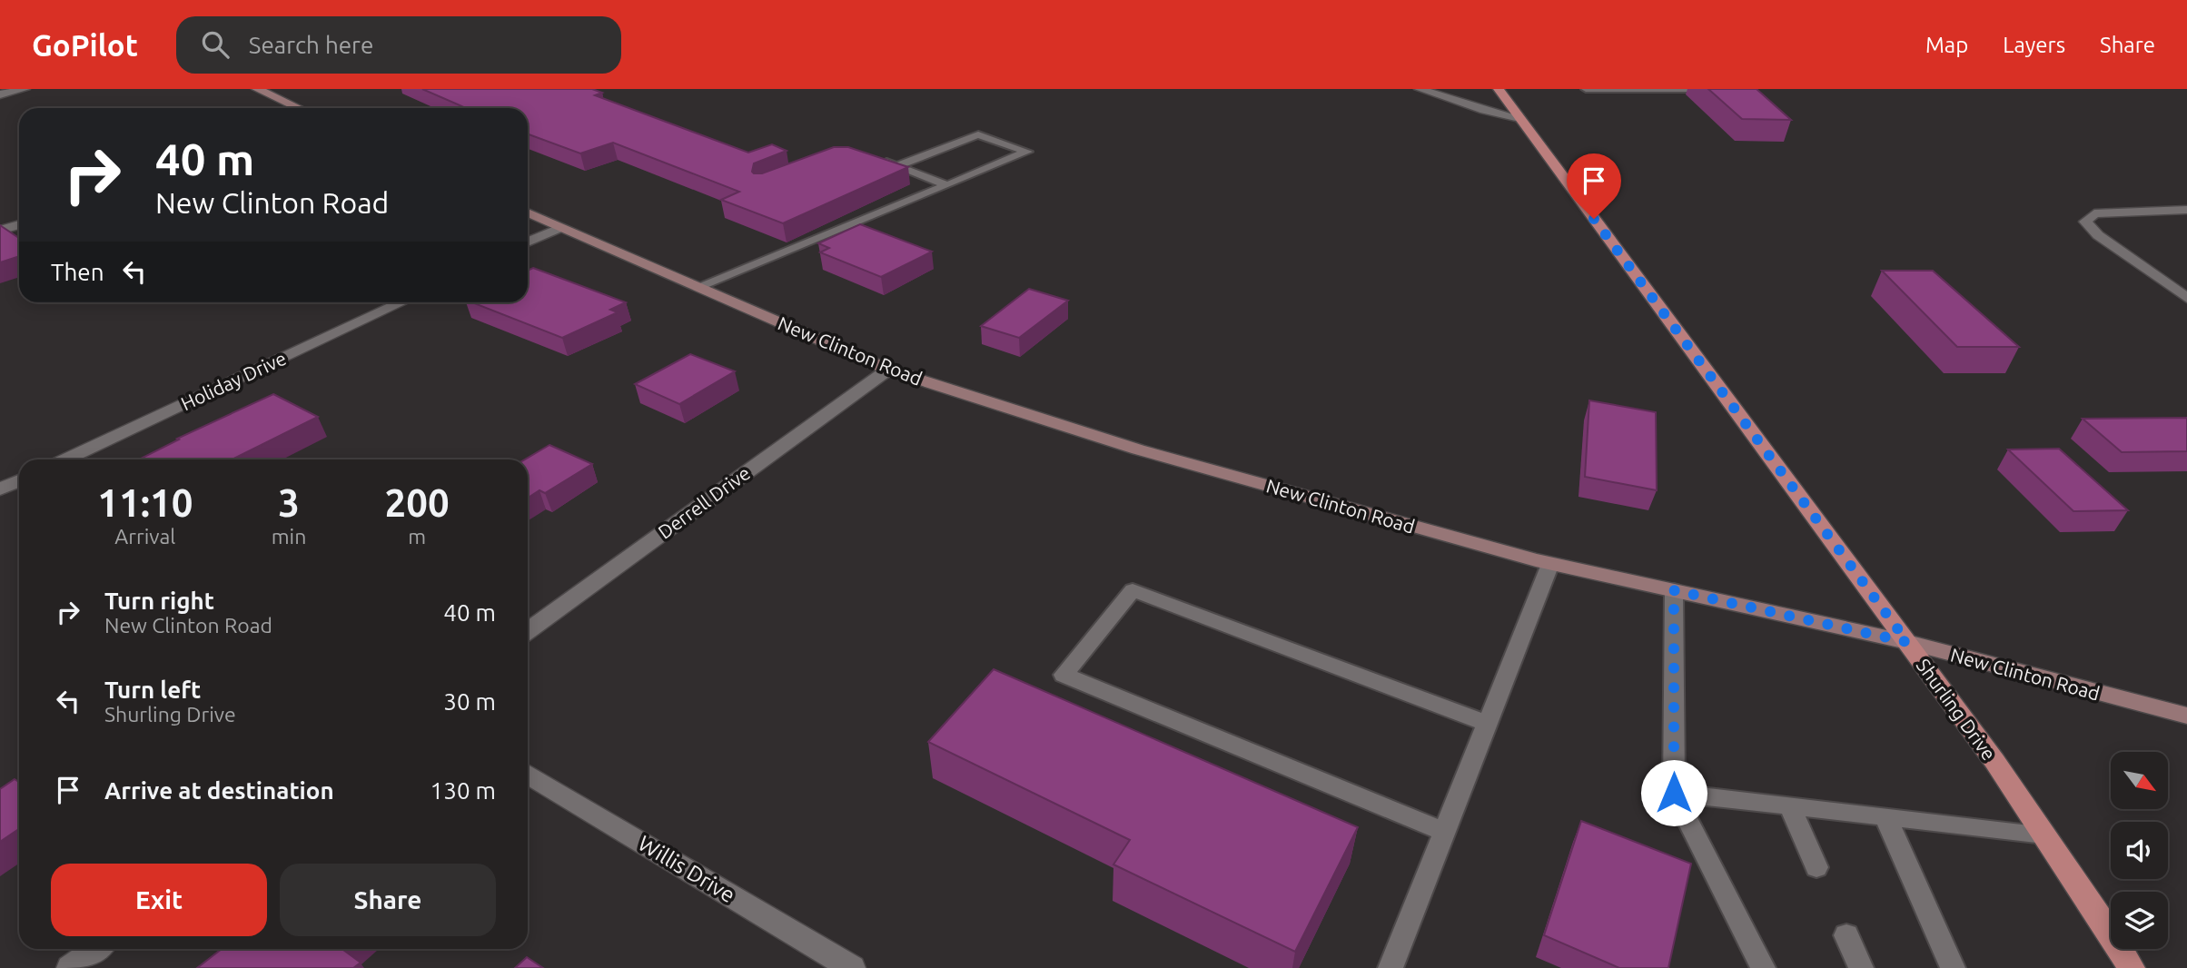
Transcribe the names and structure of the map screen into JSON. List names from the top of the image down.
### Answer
{
  "streets": {
    "main road": ["Shurling Drive"],
    "street": [
      "New Clinton Road",
      "Holiday Drive",
      "Derrell Drive",
      "Willis Drive"
    ]
  },
  "crossings": [
    ["New Clinton Road", "Derrell Drive"],
    ["New Clinton Road", "Shurling Drive"]
  ],
  "north": "bottom right",
  "page": {
    "header": "GoPilot",
    "search": "Search here",
    "nav": ["Map", "Layers", "Share"],
    "turn": ["40 m", "New Clinton Road"],
    "then": "Then",
    "eta": [
      "11:10",
      "Arrival",
      "3",
      "min",
      "200",
      "m"
    ],
    "list": [
      {
        "name": "Turn right",
        "note": "New Clinton Road",
        "value": "40 m"
      },
      {
        "name": "Turn left",
        "note": "Shurling Drive",
        "value": "30 m"
      },
      {
        "name": "Arrive at destination",
        "value": "130 m"
      }
    ],
    "buttons": ["Exit", "Share"]
  }
}
